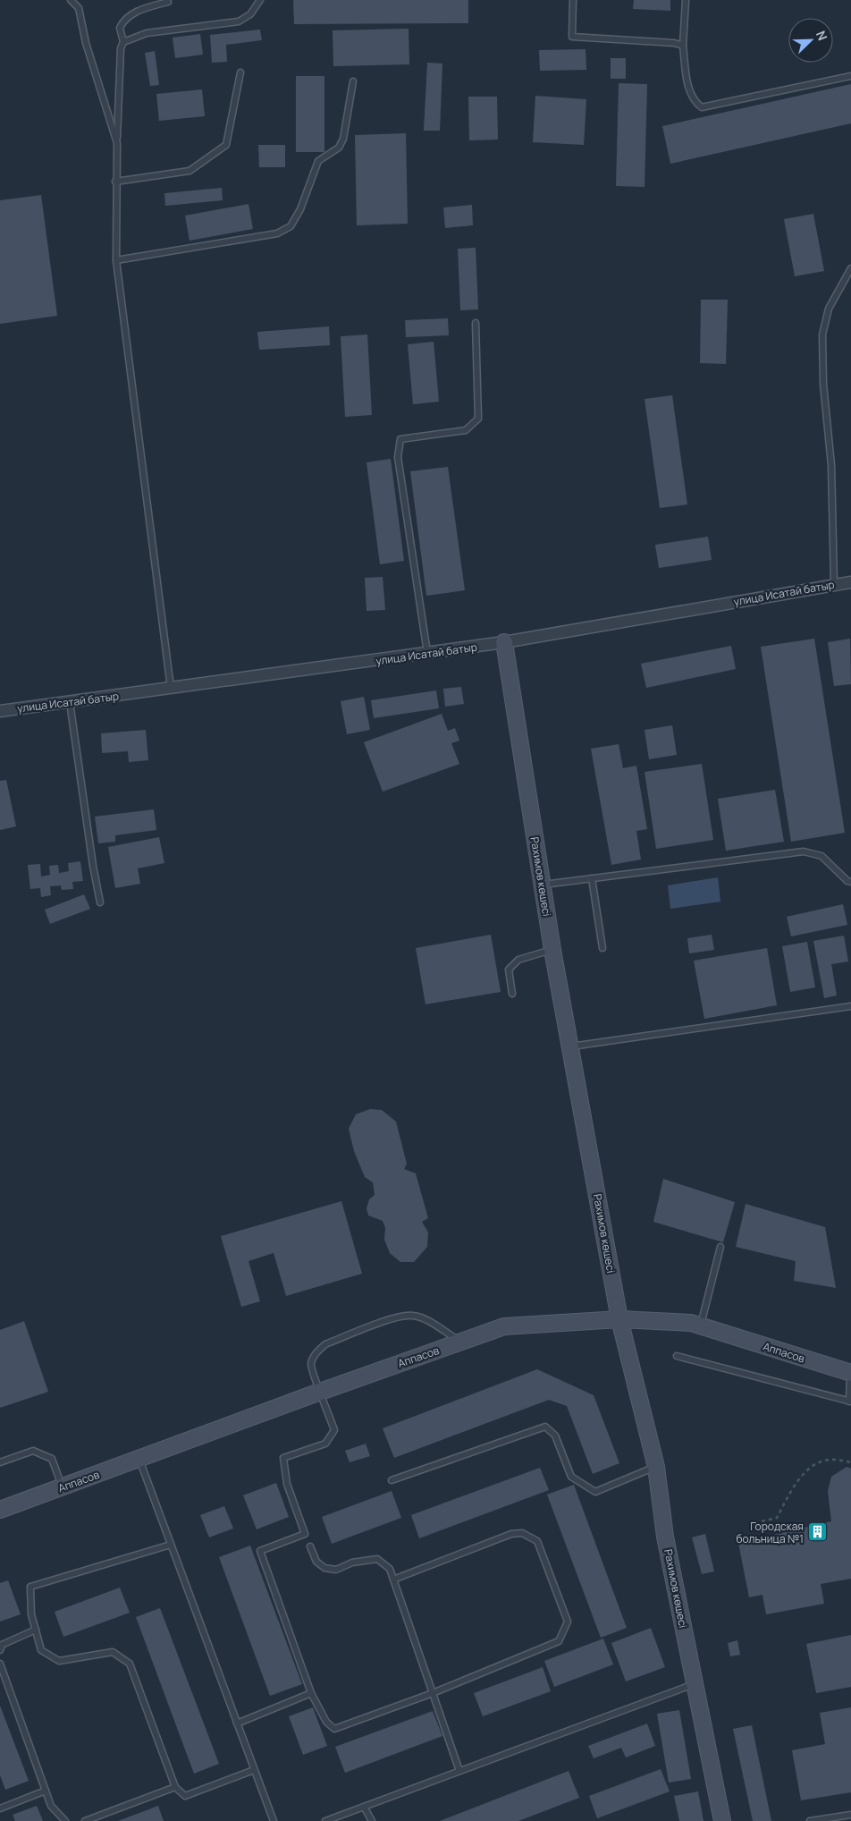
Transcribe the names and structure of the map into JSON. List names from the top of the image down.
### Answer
{
  "streets": {
    "street": ["улица Исатай батыр", "Рахимов көшесі", "Аппасов"]
  },
  "crossings": [
    ["улица Исатай батыр", "Рахимов көшесі"],
    ["Рахимов көшесі", "Аппасов"]
  ],
  "places": {
    "building": ["Городская больница №1"]
  },
  "north": "top right"
}
